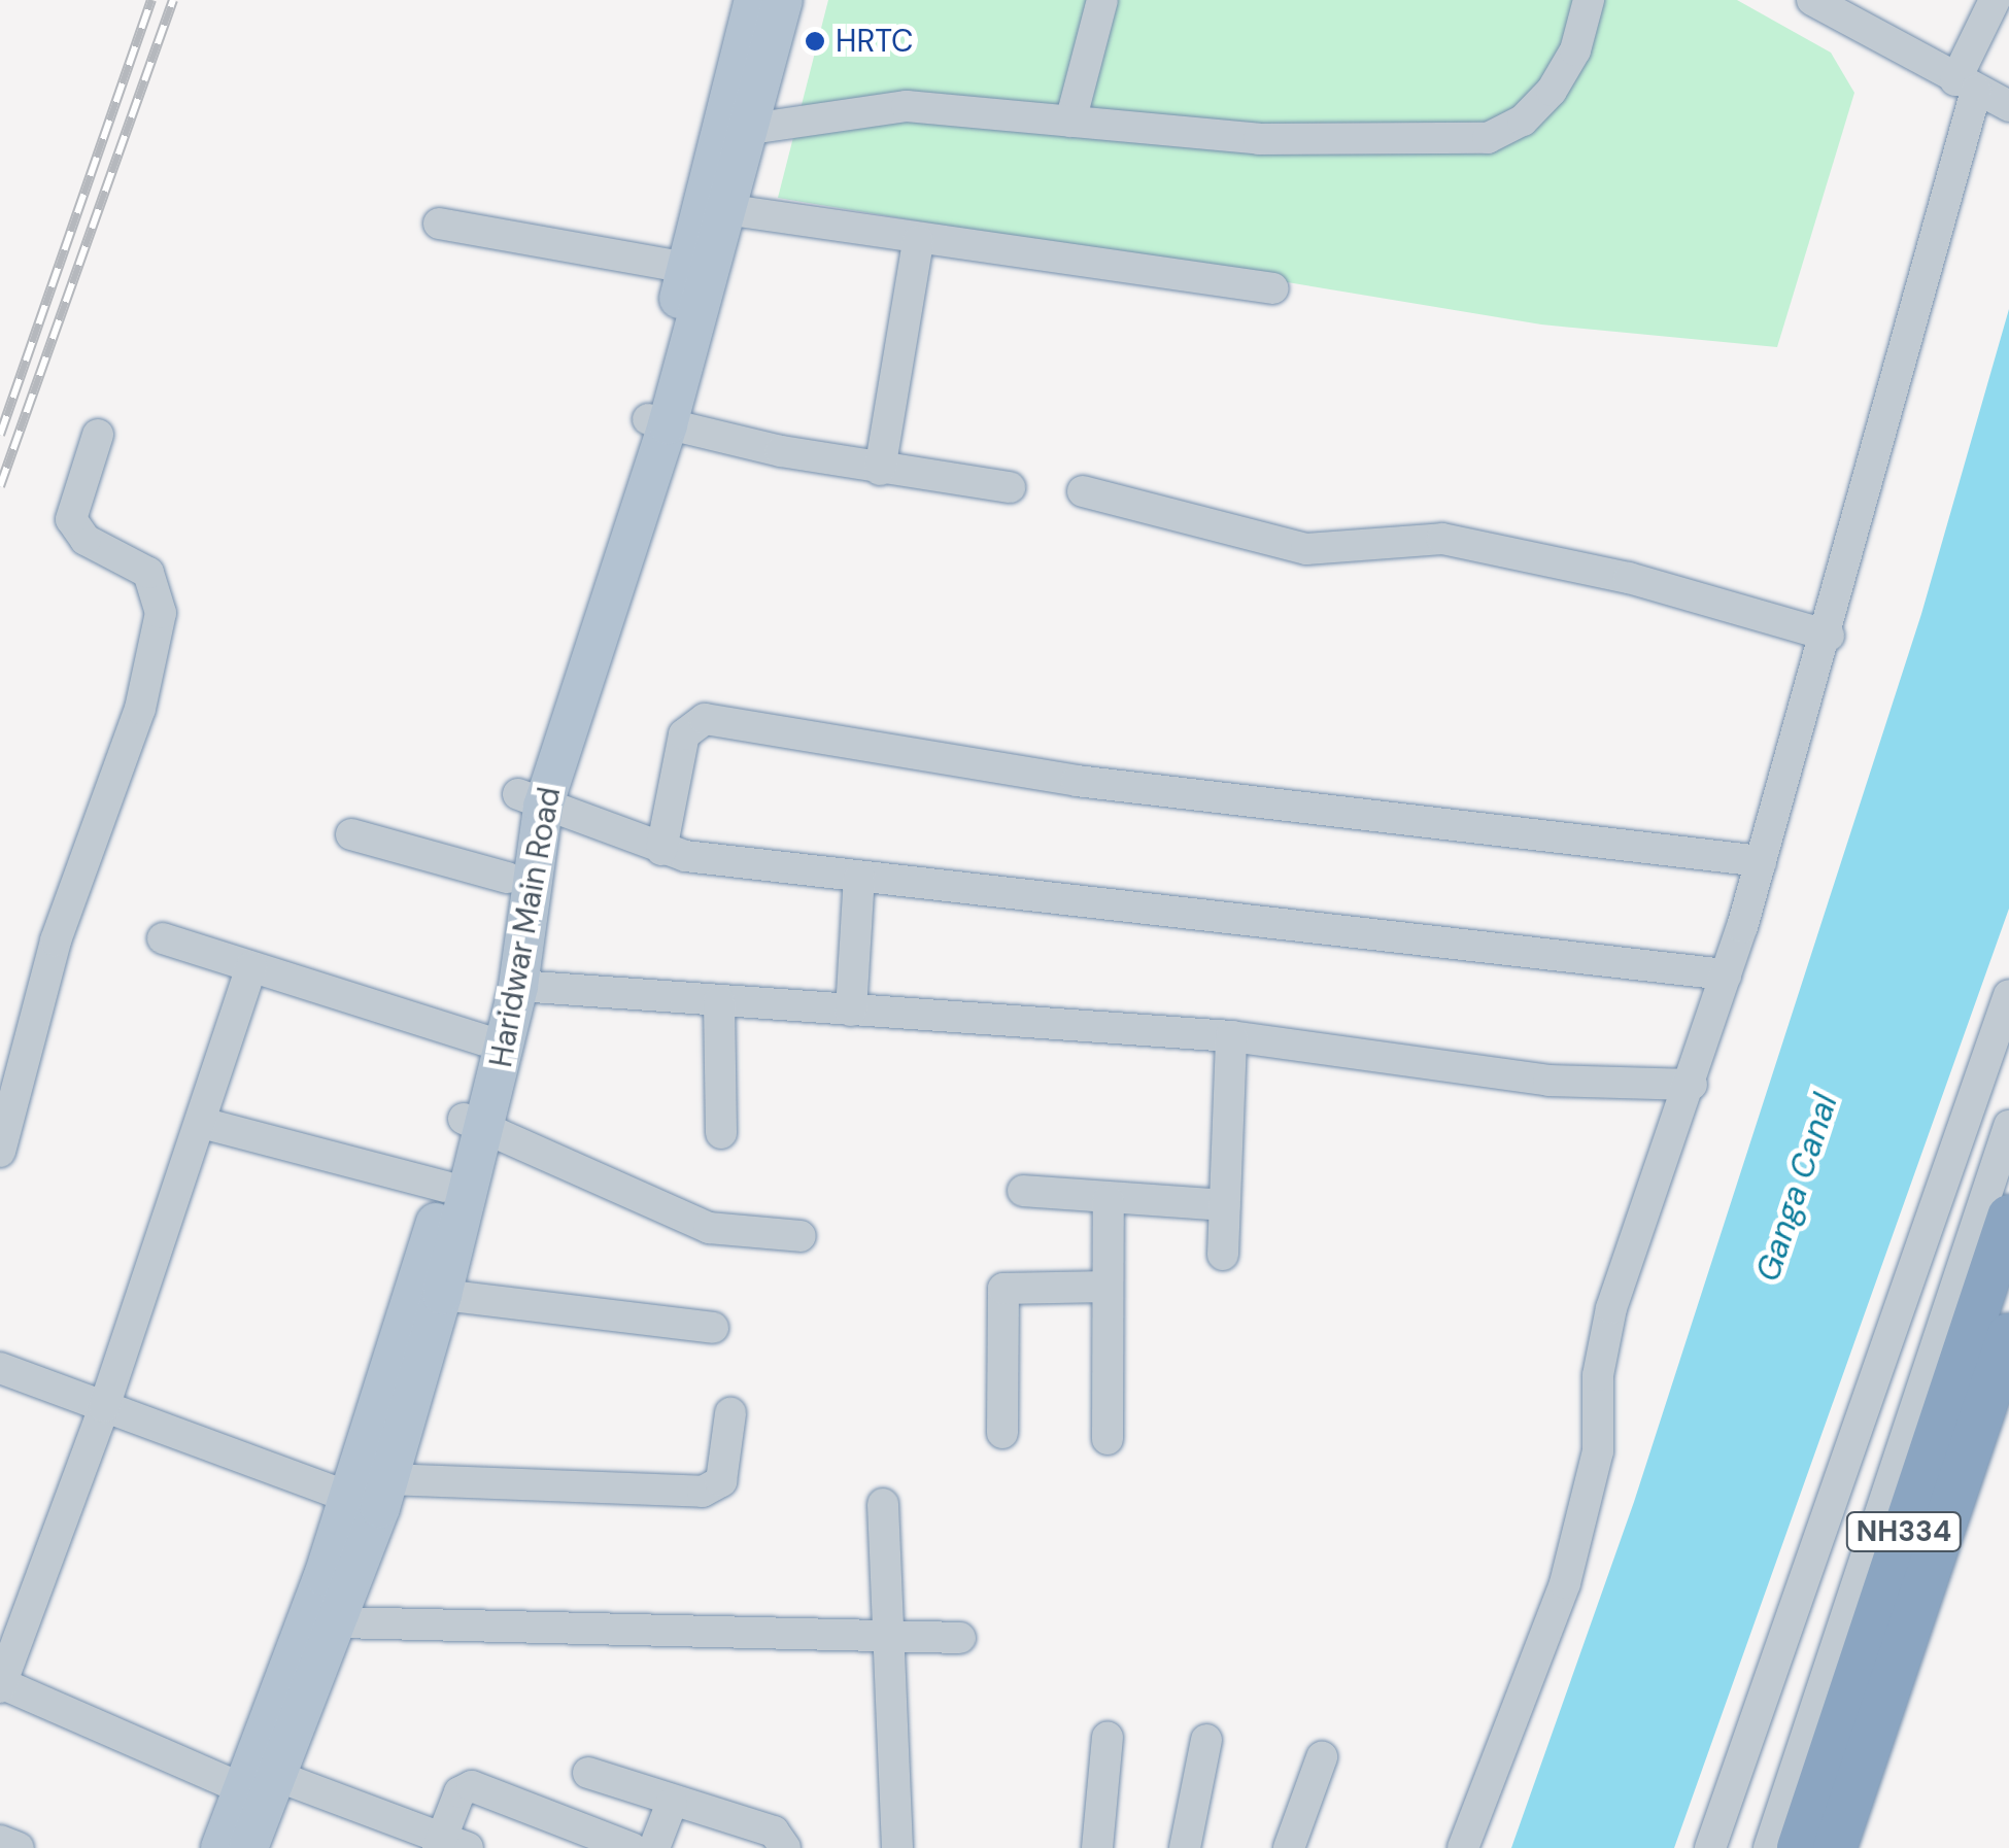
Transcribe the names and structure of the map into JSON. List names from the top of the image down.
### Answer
{
  "streets": {
    "highway": ["NH334"],
    "main road": ["Haridwar Main Road"]
  },
  "water": ["Ganga Canal"],
  "places": ["HRTC"]
}
